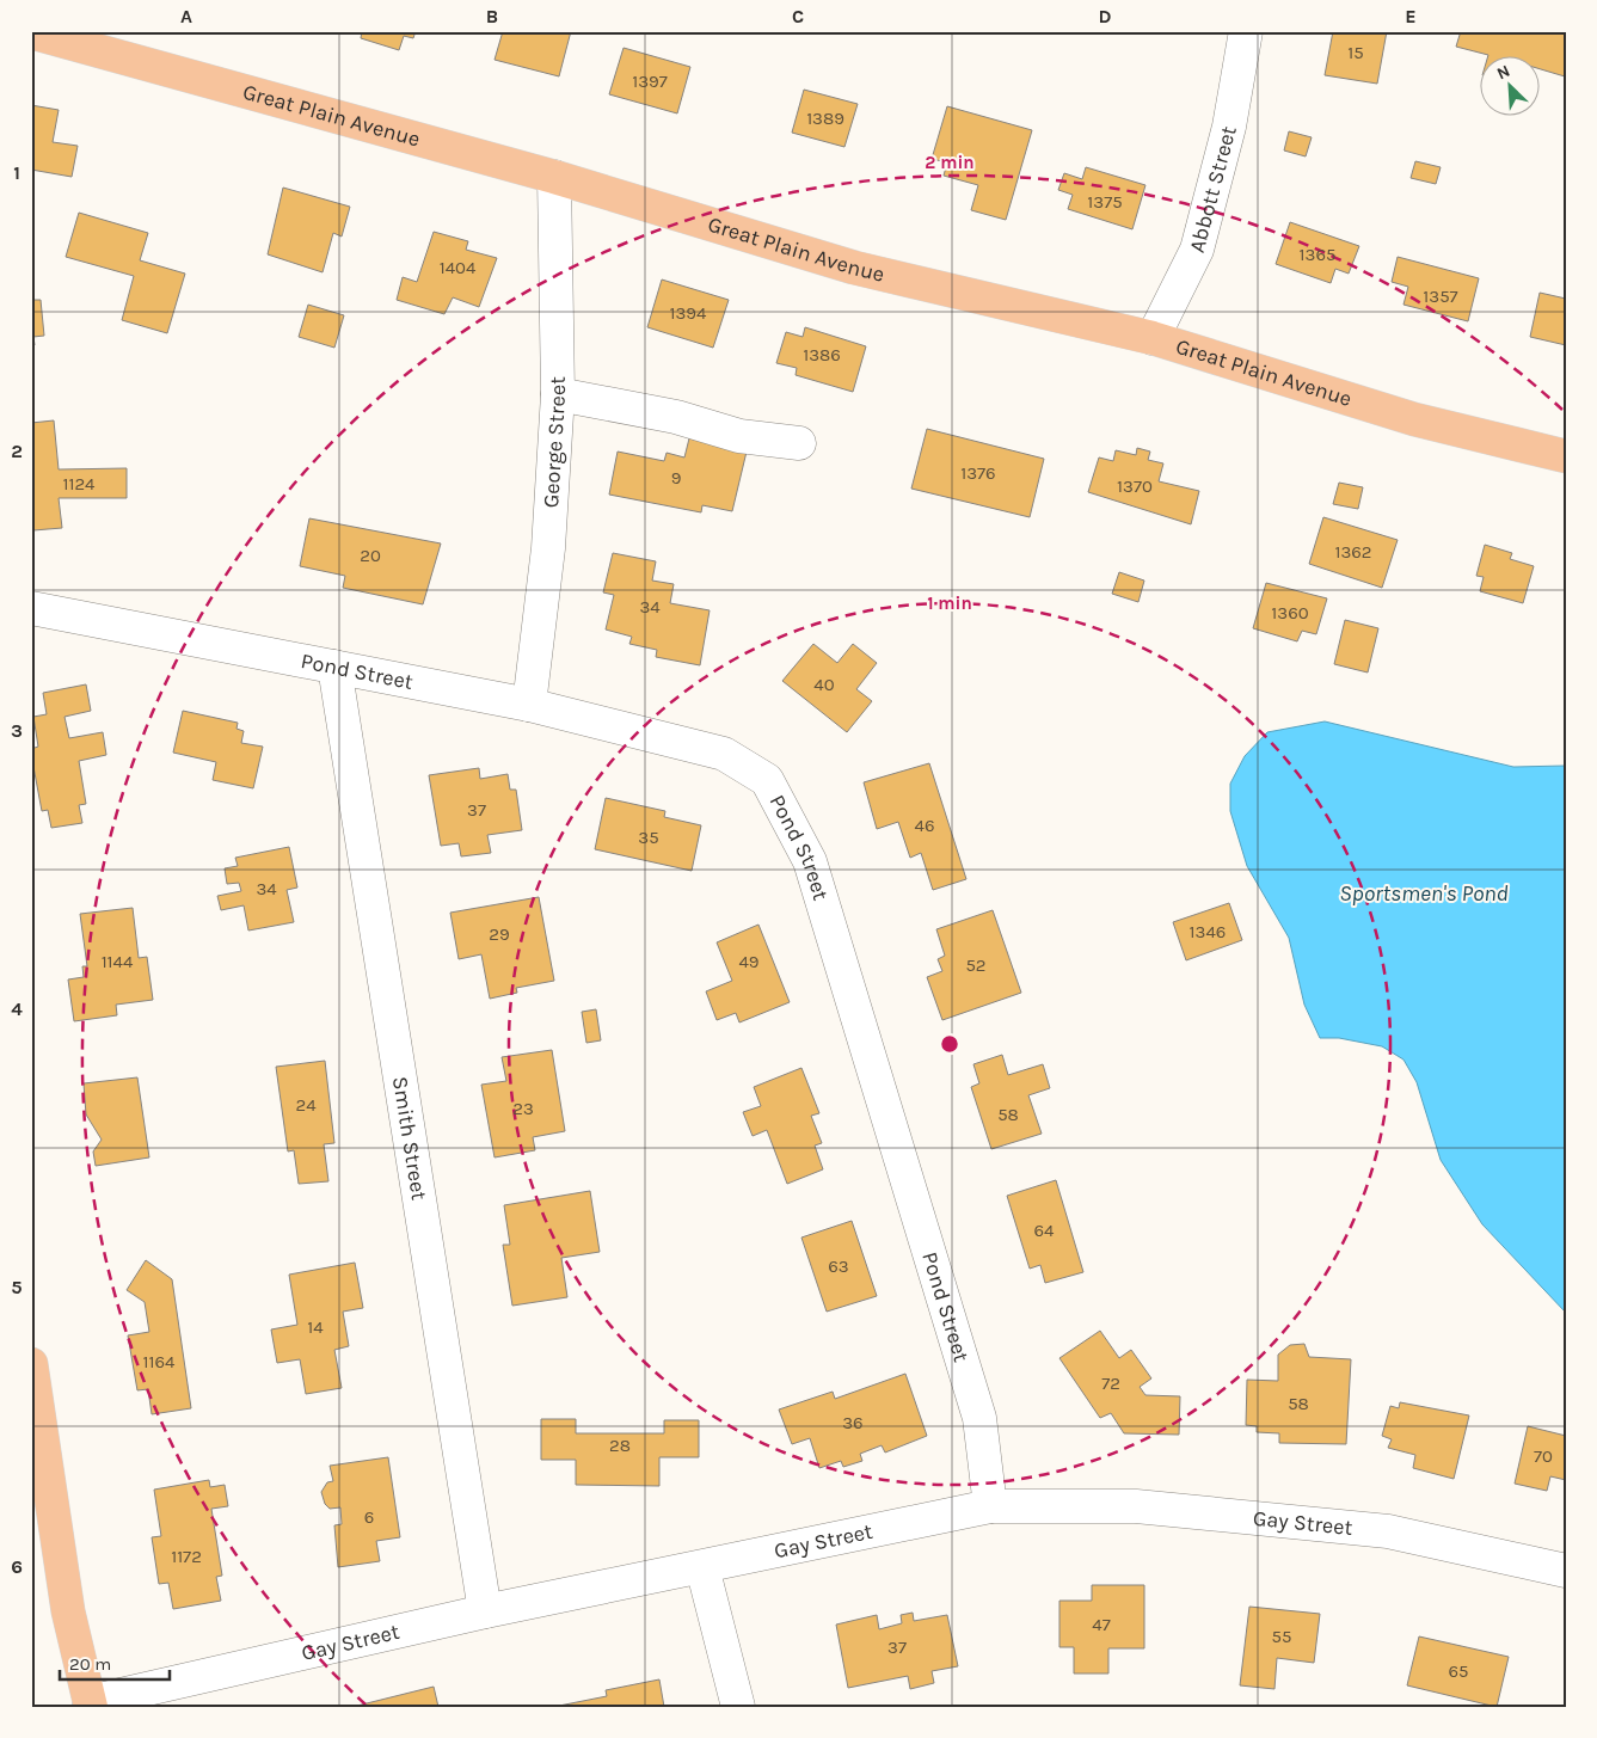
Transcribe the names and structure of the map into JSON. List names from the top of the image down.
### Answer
{
  "streets": {
    "main road": ["Great Plain Avenue"],
    "street": [
      "Abbott Street",
      "George Street",
      "Pond Street",
      "Smith Street",
      "Gay Street"
    ]
  },
  "crossings": [
    ["Great Plain Avenue", "Abbott Street"],
    ["Great Plain Avenue", "George Street"],
    ["George Street", "Pond Street"],
    ["Pond Street", "Smith Street"],
    ["Pond Street", "Gay Street"],
    ["Smith Street", "Gay Street"]
  ],
  "water": ["Sportsmen's Pond"],
  "house_numbers": [
    "15",
    "1397",
    "1389",
    "1375",
    "1365",
    "1404",
    "1357",
    "1394",
    "1386",
    "1376",
    "9",
    "1124",
    "1370",
    "1362",
    "20",
    "34",
    "1360",
    "40",
    "37",
    "46",
    "35",
    "34",
    "1346",
    "29",
    "1144",
    "49",
    "52",
    "24",
    "23",
    "58",
    "64",
    "63",
    "14",
    "1164",
    "72",
    "58",
    "36",
    "28",
    "70",
    "6",
    "1172",
    "47",
    "55",
    "37",
    "65"
  ],
  "scale_bar": "20 m",
  "north": "top left",
  "grid": {
    "columns": [
      "A",
      "B",
      "C",
      "D",
      "E"
    ],
    "rows": [
      "1",
      "2",
      "3",
      "4",
      "5",
      "6"
    ]
  },
  "rings": ["2 min", "1 min"]
}
